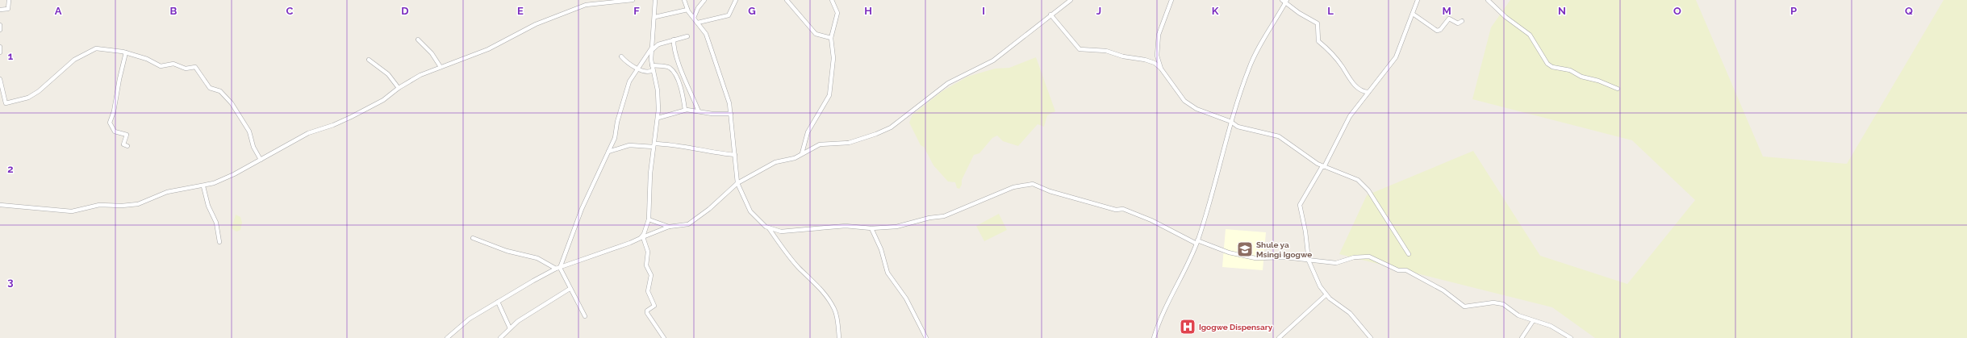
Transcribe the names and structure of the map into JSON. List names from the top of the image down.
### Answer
{
  "places": {
    "school or university": ["Shule ya Msingi Igogwe"],
    "hospital": ["Igogwe Dispensary"]
  },
  "grid": {
    "columns": [
      "A",
      "B",
      "C",
      "D",
      "E",
      "F",
      "G",
      "H",
      "I",
      "J",
      "K",
      "L",
      "M",
      "N",
      "O",
      "P",
      "Q"
    ],
    "rows": ["1", "2", "3"]
  }
}
